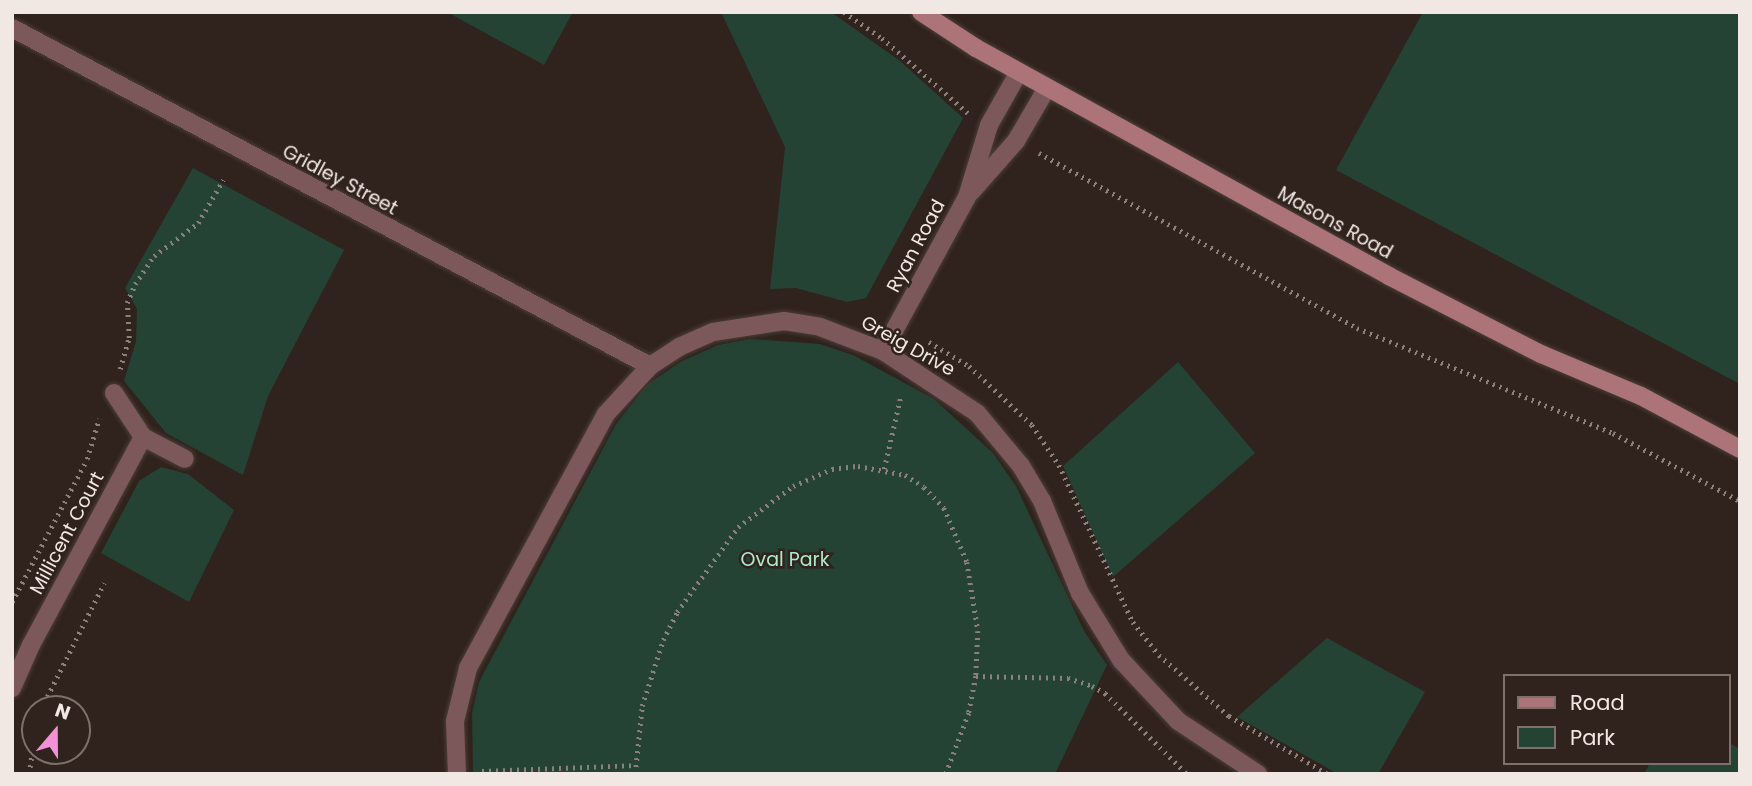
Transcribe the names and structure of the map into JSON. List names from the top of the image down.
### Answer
{
  "streets": {
    "street": [
      "Gridley Street",
      "Masons Road",
      "Ryan Road",
      "Greig Drive",
      "Millicent Court"
    ]
  },
  "crossings": [
    ["Gridley Street", "Greig Drive"],
    ["Masons Road", "Ryan Road"],
    ["Ryan Road", "Greig Drive"]
  ],
  "parks": ["Oval Park"],
  "legend": ["Road", "Park"],
  "north": "top"
}
